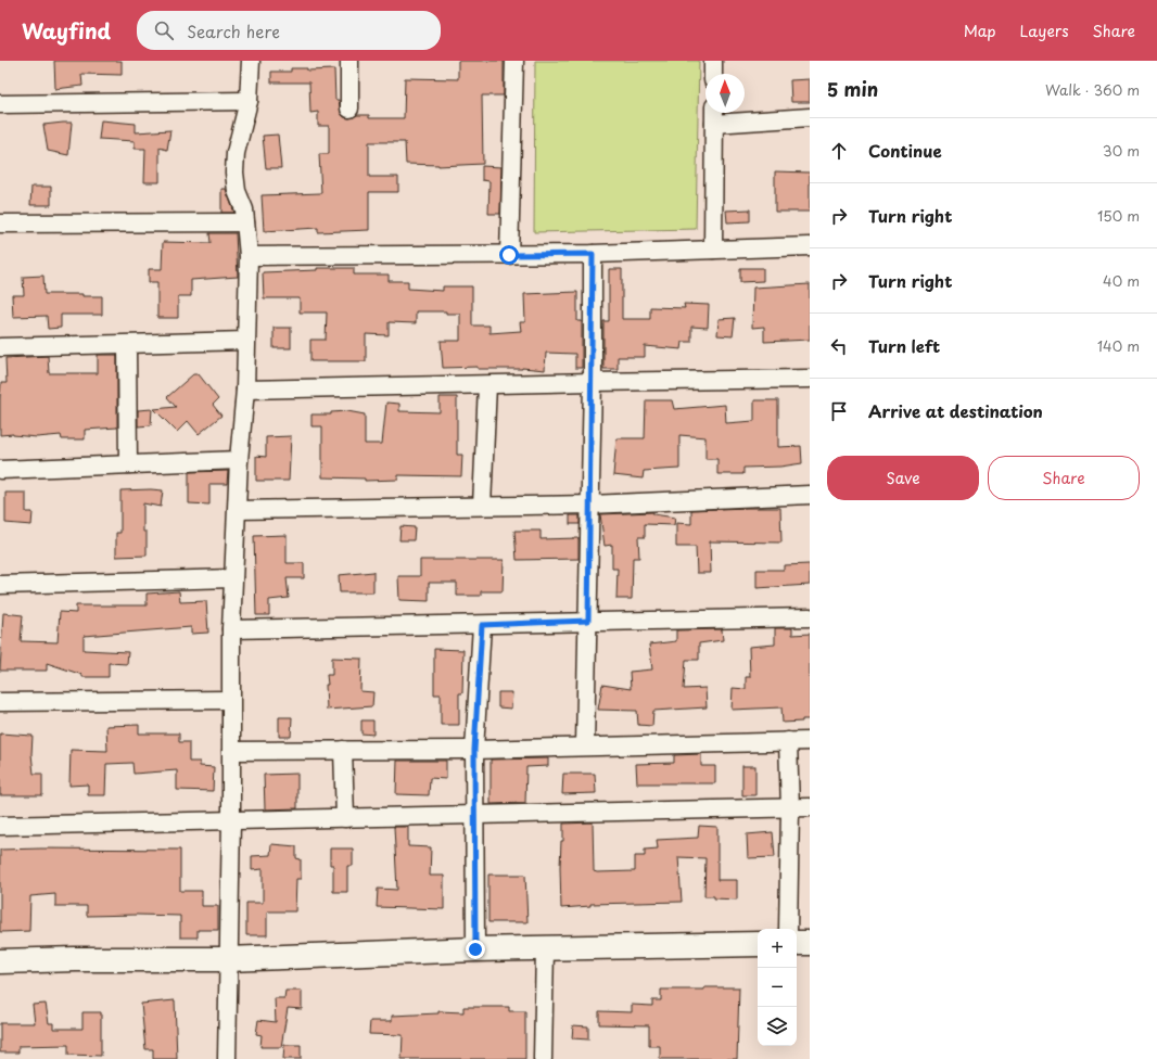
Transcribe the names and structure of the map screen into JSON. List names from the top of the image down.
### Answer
{
  "north": "top",
  "page": {
    "header": "Wayfind",
    "search": "Search here",
    "nav": ["Map", "Layers", "Share"],
    "heading": ["5 min", "Walk · 360 m"],
    "list": [
      ["Continue", "30 m"],
      ["Turn right", "150 m"],
      ["Turn right", "40 m"],
      ["Turn left", "140 m"],
      "Arrive at destination"
    ],
    "buttons": ["Save", "Share"],
    "map_buttons": ["+", "−"]
  }
}
